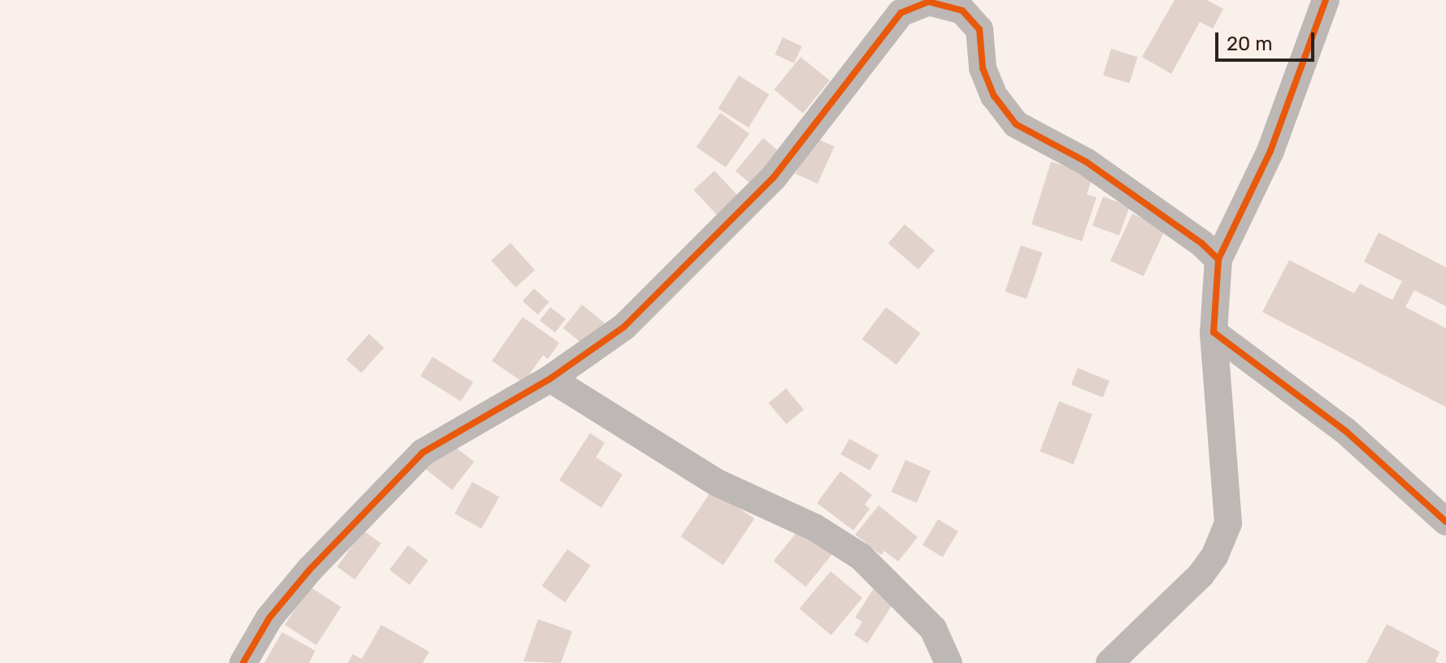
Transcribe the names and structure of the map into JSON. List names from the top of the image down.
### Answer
{
  "scale_bar": "20 m"
}
